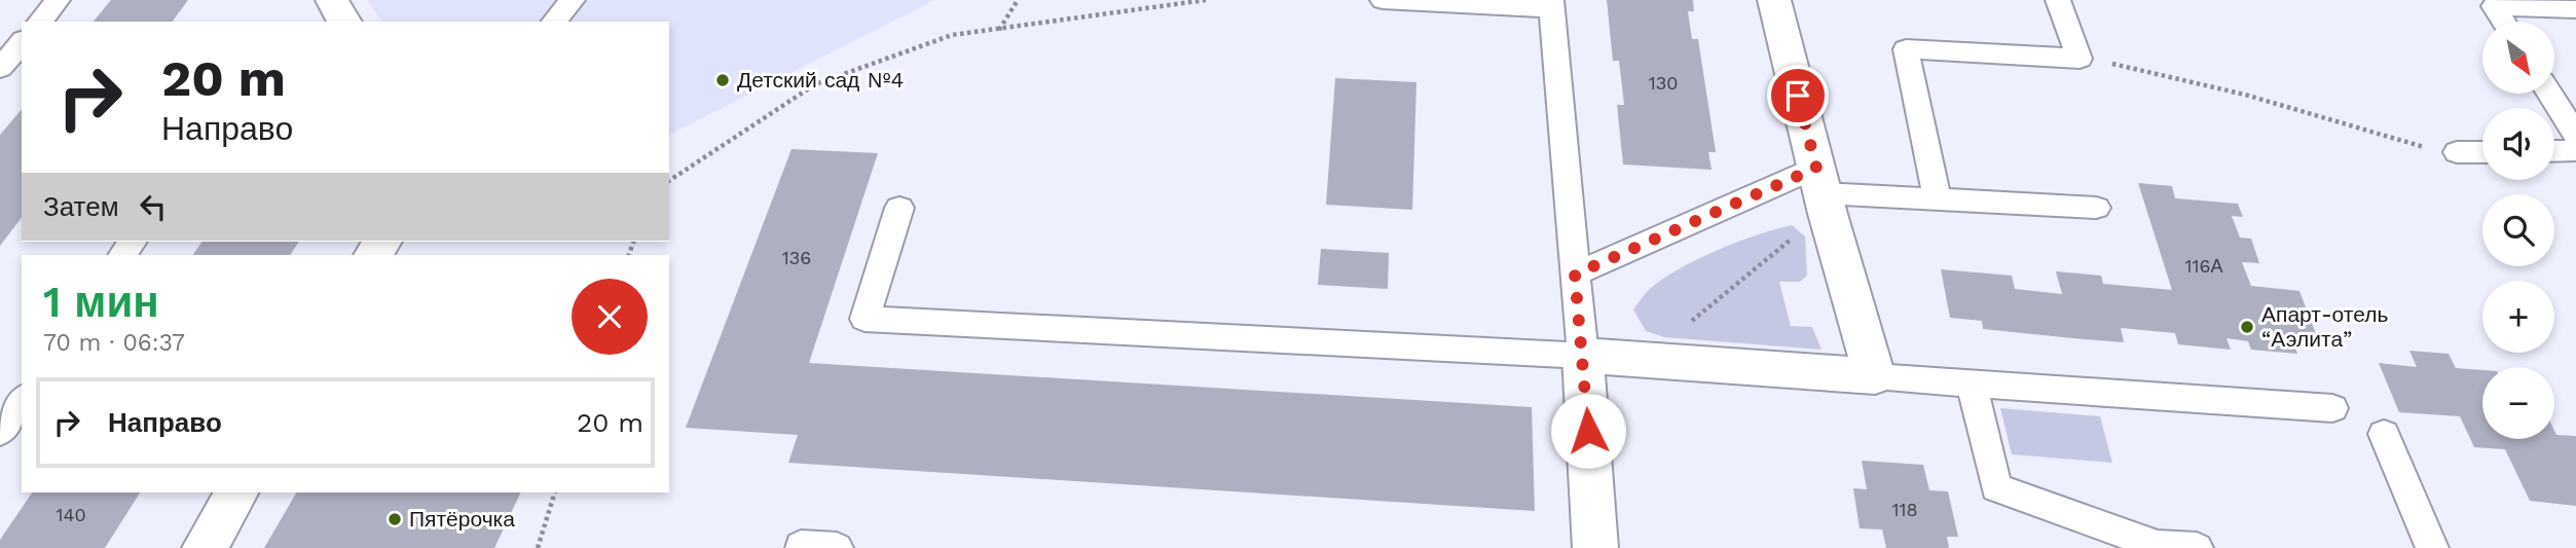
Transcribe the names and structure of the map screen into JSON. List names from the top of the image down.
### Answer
{
  "places": ["Детский сад №4", "Апарт-отель “Аэлита”", "Пятёрочка"],
  "house_numbers": [
    "130",
    "136",
    "116А",
    "118",
    "140"
  ],
  "north": "bottom right",
  "page": {
    "map_buttons": ["+", "−"],
    "turn": ["20 m", "Направо"],
    "then": "Затем",
    "heading": ["1 мин", "70 m · 06:37"],
    "list": [
      {
        "name": "Направо",
        "value": "20 m"
      }
    ]
  }
}
